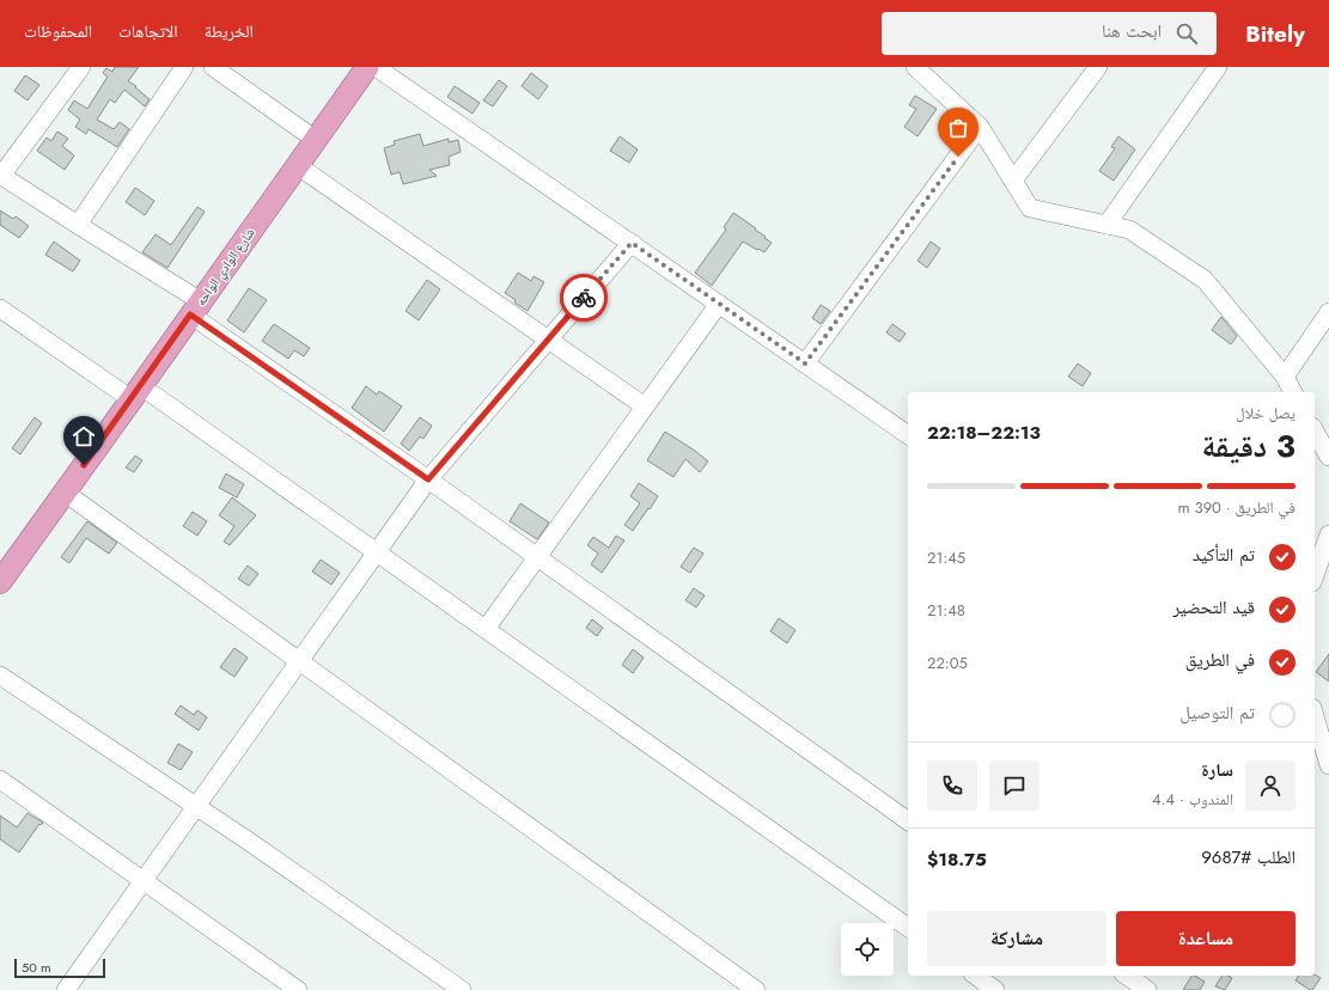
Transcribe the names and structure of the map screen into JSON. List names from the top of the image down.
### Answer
{
  "streets": {
    "main road": ["شارع الوادي الواحه"]
  },
  "scale_bar": "50 m",
  "page": {
    "header": "Bitely",
    "search": "ابحث هنا",
    "nav": ["الخريطة", "الاتجاهات", "المحفوظات"],
    "heading": ["3 دقيقة", "يصل خلال", "22:13–22:18"],
    "panel": [
      "سارة",
      "المندوب · 4.4",
      "الطلب #9687",
      "$18.75"
    ],
    "bar": "في الطريق · 390 m",
    "list": [
      ["تم التأكيد", "21:45"],
      ["قيد التحضير", "21:48"],
      ["في الطريق", "22:05"],
      "تم التوصيل"
    ],
    "buttons": ["مساعدة", "مشاركة"],
    "scale": "50 m"
  }
}
